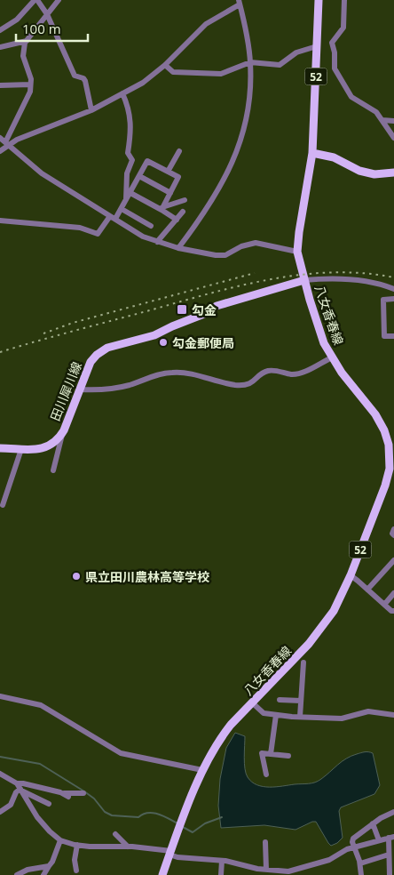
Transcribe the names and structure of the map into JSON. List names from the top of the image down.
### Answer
{
  "streets": {
    "main road": ["52", "八女香春線", "田川犀川線"]
  },
  "crossings": [
    ["八女香春線", "田川犀川線"]
  ],
  "places": {
    "transit": ["勾金"],
    "other": ["勾金郵便局", "県立田川農林高等学校"]
  },
  "scale_bar": "100 m"
}
